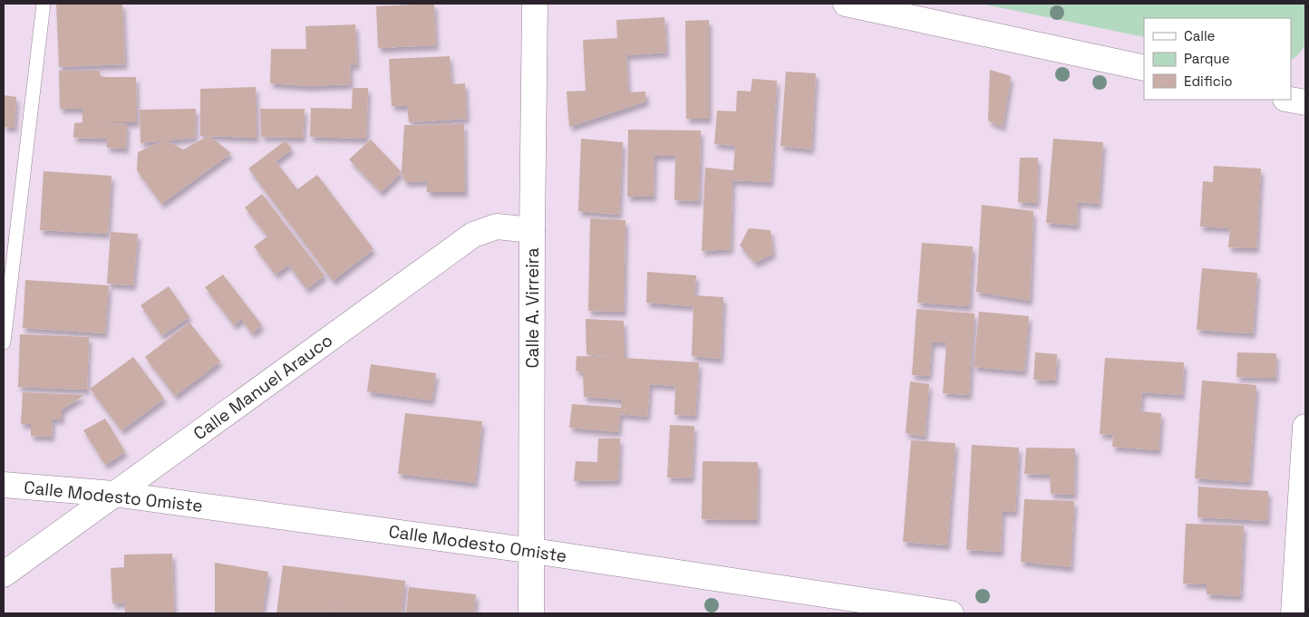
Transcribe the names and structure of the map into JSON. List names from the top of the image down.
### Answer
{
  "streets": {
    "street": ["Calle A. Virreira", "Calle Manuel Arauco", "Calle Modesto Omiste"]
  },
  "crossings": [
    ["Calle A. Virreira", "Calle Manuel Arauco"],
    ["Calle A. Virreira", "Calle Modesto Omiste"],
    ["Calle Manuel Arauco", "Calle Modesto Omiste"]
  ],
  "legend": ["Calle", "Parque", "Edificio"]
}
